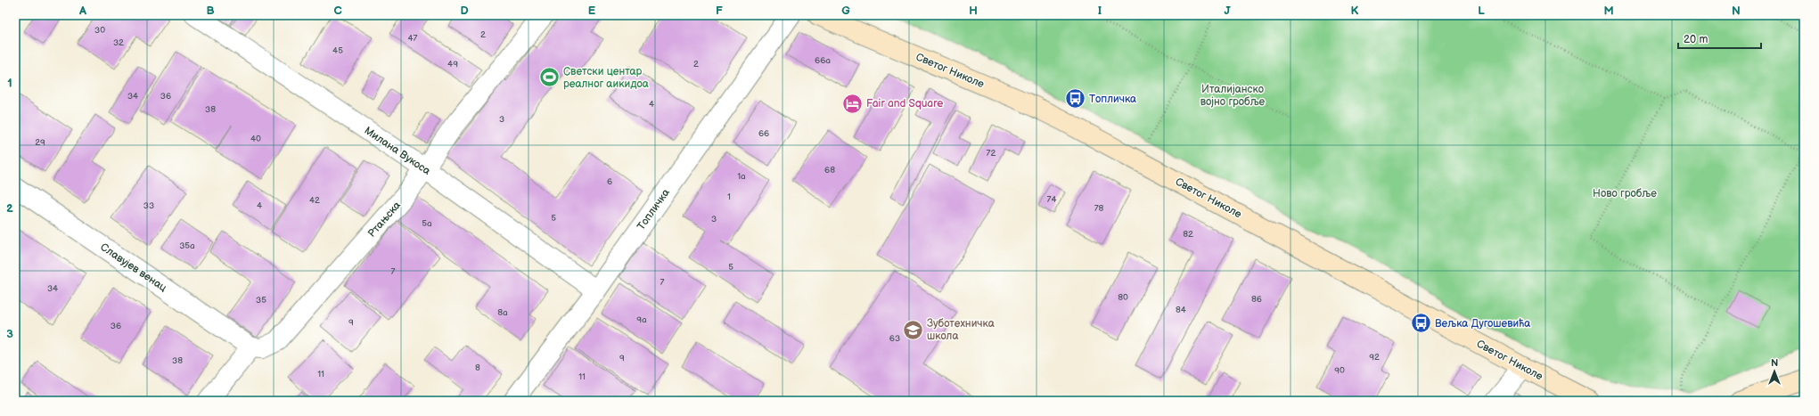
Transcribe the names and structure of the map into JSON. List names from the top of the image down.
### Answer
{
  "streets": {
    "street": [
      "Светог Николе",
      "Милана Вукоса",
      "Топличка",
      "Ртањска",
      "Славујев венац"
    ]
  },
  "crossings": [
    ["Милана Вукоса", "Топличка"],
    ["Милана Вукоса", "Ртањска"],
    ["Ртањска", "Славујев венац"]
  ],
  "parks": ["Италијанско војно гробље", "Ново гробље"],
  "places": {
    "sports": ["Светски центар реалног аикидоа"],
    "bus stop": ["Топличка", "Вељка Дугошевића"],
    "hotel": ["Fair and Square"],
    "school or university": ["Зуботехничка школа"]
  },
  "house_numbers": [
    "30",
    "2",
    "47",
    "32",
    "45",
    "66a",
    "49",
    "2",
    "34",
    "36",
    "4",
    "38",
    "3",
    "66",
    "40",
    "29",
    "72",
    "68",
    "1a",
    "6",
    "1",
    "74",
    "42",
    "33",
    "4",
    "78",
    "5",
    "3",
    "5a",
    "82",
    "35a",
    "5",
    "7",
    "7",
    "34",
    "80",
    "86",
    "35",
    "84",
    "8a",
    "9a",
    "9",
    "36",
    "63",
    "92",
    "9",
    "38",
    "8",
    "90",
    "11",
    "11"
  ],
  "scale_bar": "20 m",
  "north": "top",
  "grid": {
    "columns": [
      "A",
      "B",
      "C",
      "D",
      "E",
      "F",
      "G",
      "H",
      "I",
      "J",
      "K",
      "L",
      "M",
      "N"
    ],
    "rows": ["1", "2", "3"]
  }
}
